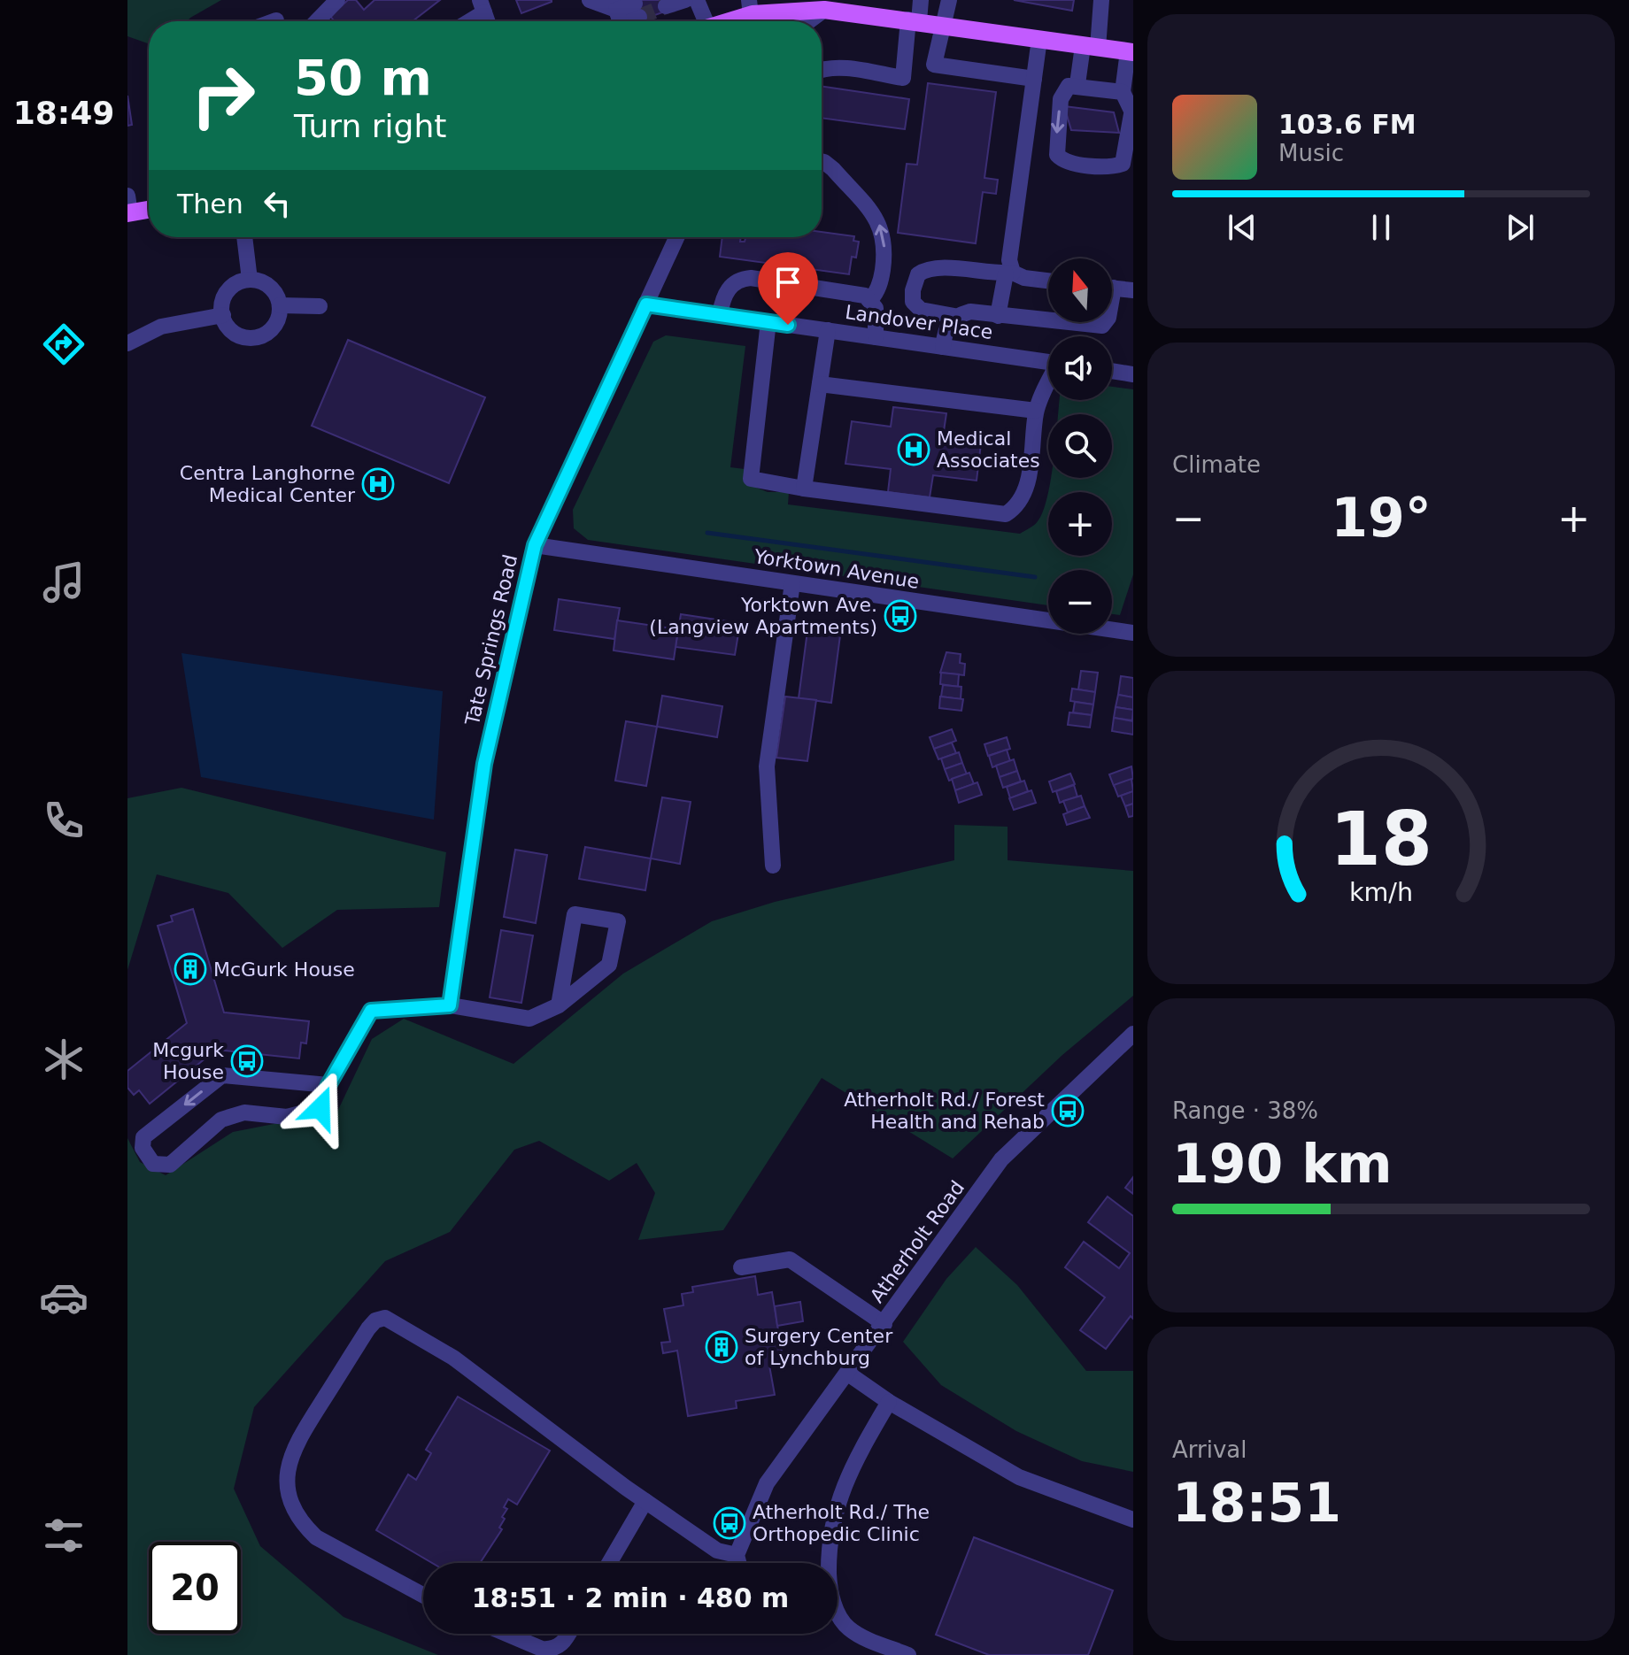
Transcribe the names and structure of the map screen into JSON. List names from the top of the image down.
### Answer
{
  "streets": {
    "street": [
      "Landover Place",
      "Yorktown Avenue",
      "Tate Springs Road",
      "Atherholt Road"
    ]
  },
  "crossings": [
    ["Landover Place", "Tate Springs Road"],
    ["Yorktown Avenue", "Tate Springs Road"]
  ],
  "places": {
    "hospital": ["Medical Associates", "Centra Langhorne Medical Center"],
    "bus stop": [
      "Yorktown Ave. (Langview Apartments)",
      "Mcgurk House",
      "Atherholt Rd./ Forest Health and Rehab",
      "Atherholt Rd./ The Orthopedic Clinic"
    ],
    "building": ["McGurk House", "Surgery Center of Lynchburg"]
  },
  "north": "top",
  "page": {
    "tabs": "18:49",
    "turn": ["50 m", "Turn right"],
    "song": ["103.6 FM", "Music"],
    "then": "Then",
    "map_buttons": ["+", "−"],
    "tile": [
      "Climate",
      ["Range · 38%", "190 km"],
      ["Arrival", "18:51"]
    ],
    "heat": ["−", "19°", "+"],
    "limit": "20",
    "trip": "18:51 · 2 min · 480 m",
    "gauge": ["18", "km/h"]
  }
}
